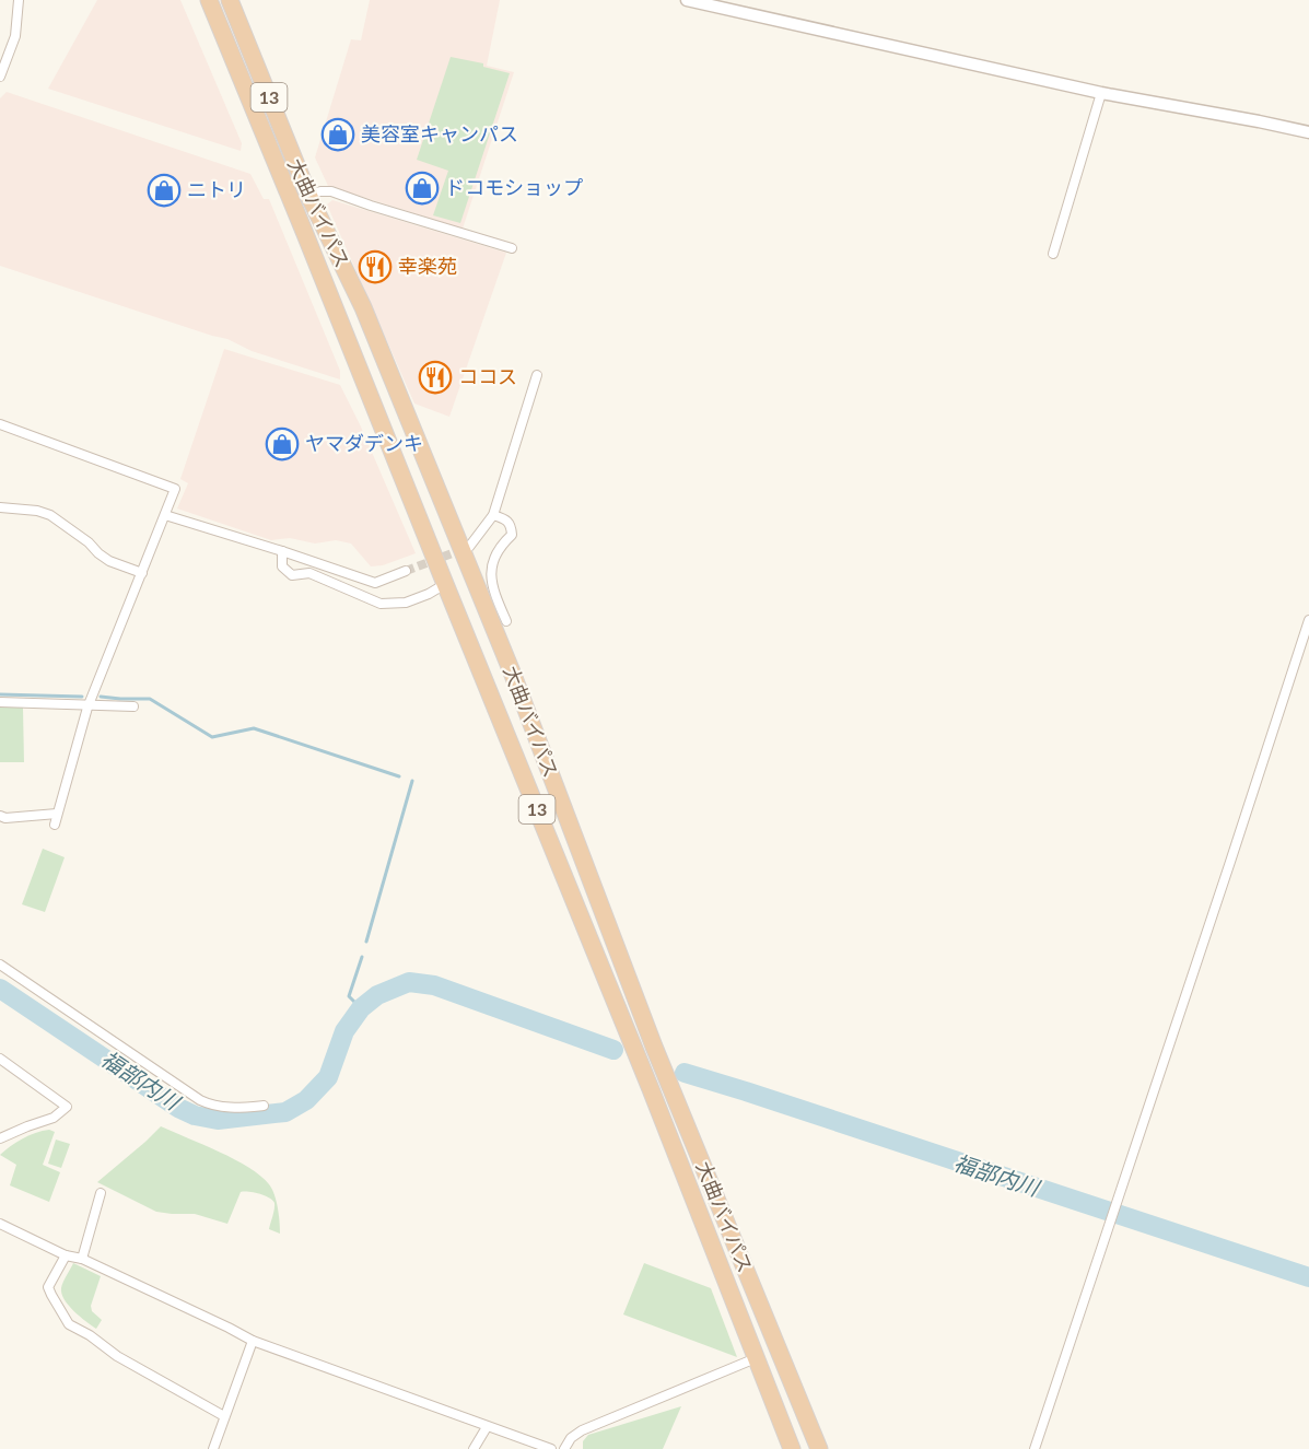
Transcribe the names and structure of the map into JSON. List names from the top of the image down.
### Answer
{
  "streets": {
    "highway": ["13", "大曲バイパス"]
  },
  "water": ["福部内川"],
  "places": {
    "shop": [
      "美容室キャンパス",
      "ドコモショップ",
      "ニトリ",
      "ヤマダデンキ"
    ],
    "restaurant": ["幸楽苑", "ココス"]
  }
}
